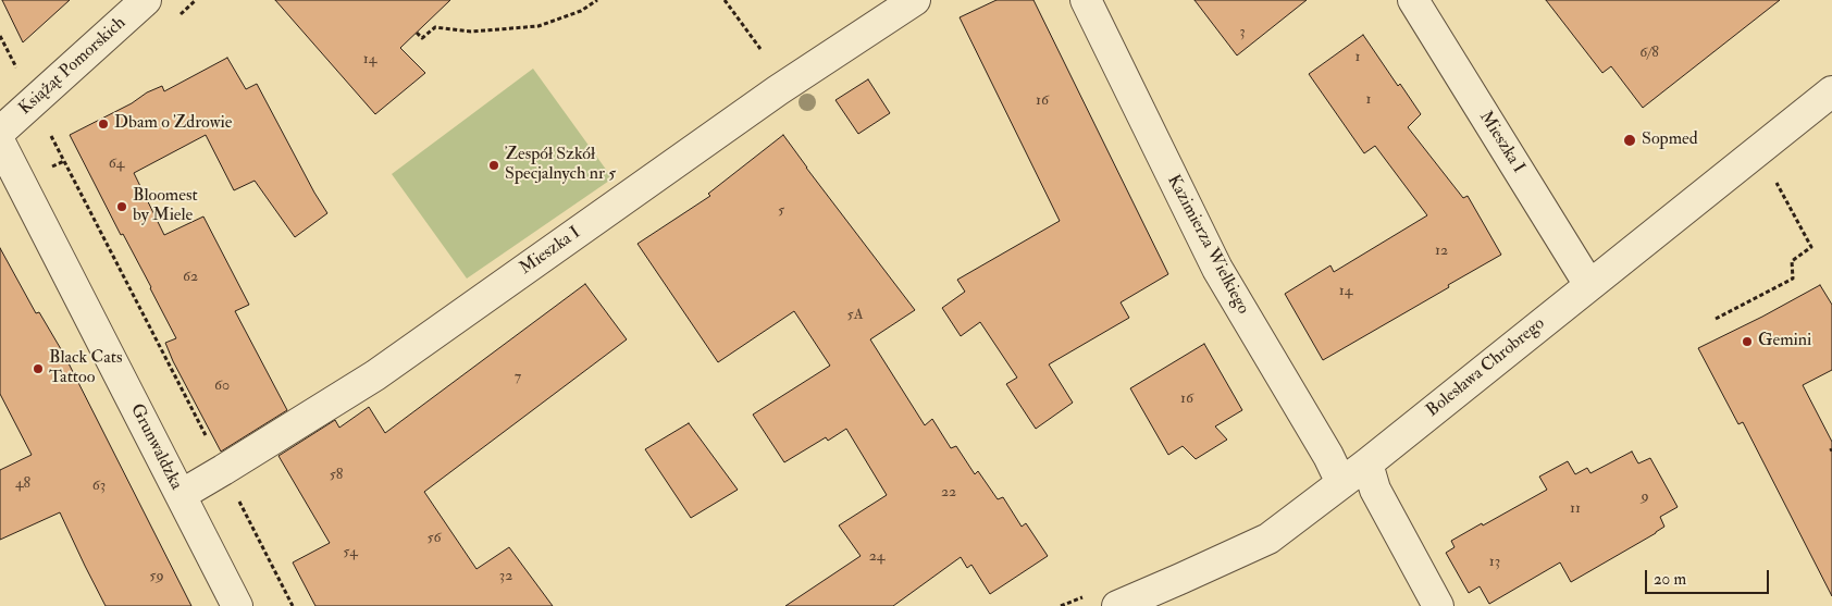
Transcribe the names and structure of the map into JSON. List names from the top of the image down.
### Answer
{
  "streets": {
    "street": [
      "Książąt Pomorskich",
      "Mieszka I",
      "Kazimierza Wielkiego",
      "Bolesława Chrobrego",
      "Grunwaldzka"
    ]
  },
  "crossings": [
    ["Mieszka I", "Bolesława Chrobrego"],
    ["Mieszka I", "Grunwaldzka"],
    ["Kazimierza Wielkiego", "Bolesława Chrobrego"]
  ],
  "places": [
    "Dbam o Zdrowie",
    "Sopmed",
    "Zespół Szkół Specjalnych nr 5",
    "Bloomest by Miele",
    "Gemini",
    "Black Cats Tattoo"
  ],
  "house_numbers": [
    "3",
    "6/8",
    "1",
    "14",
    "1",
    "16",
    "64",
    "5",
    "12",
    "62",
    "14",
    "5A",
    "7",
    "60",
    "16",
    "58",
    "48",
    "63",
    "22",
    "9",
    "11",
    "56",
    "54",
    "24",
    "13",
    "59",
    "32"
  ],
  "scale_bar": "20 m"
}
